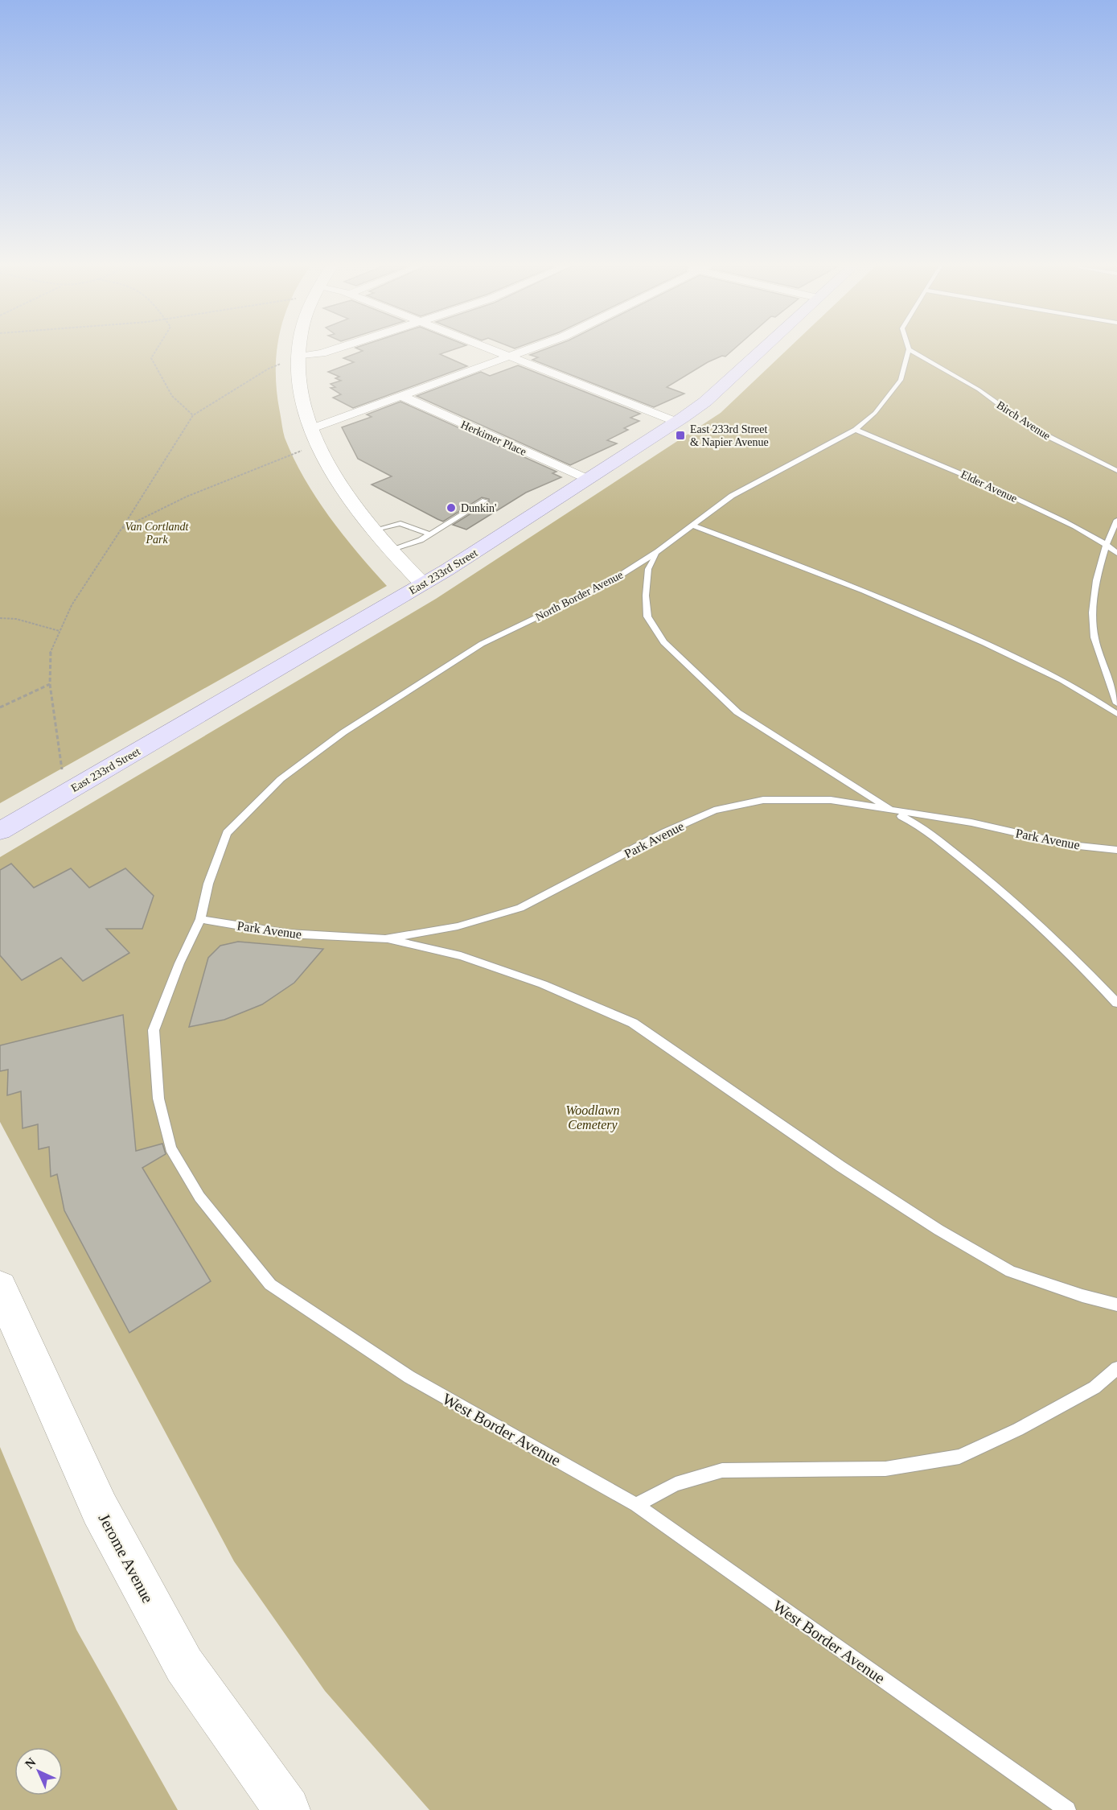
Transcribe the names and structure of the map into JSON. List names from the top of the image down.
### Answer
{
  "streets": {
    "main road": ["East 233rd Street"],
    "street": ["Herkimer Place", "Jerome Avenue"],
    "lane": [
      "Birch Avenue",
      "Elder Avenue",
      "North Border Avenue",
      "Park Avenue",
      "West Border Avenue"
    ]
  },
  "crossings": [
    ["Herkimer Place", "East 233rd Street"],
    ["Elder Avenue", "North Border Avenue"],
    ["North Border Avenue", "Park Avenue"],
    ["North Border Avenue", "West Border Avenue"],
    ["Park Avenue", "West Border Avenue"]
  ],
  "parks": ["Van Cortlandt Park", "Woodlawn Cemetery"],
  "places": {
    "transit": ["East 233rd Street & Napier Avenue"],
    "other": ["Dunkin'"]
  },
  "north": "top left"
}
